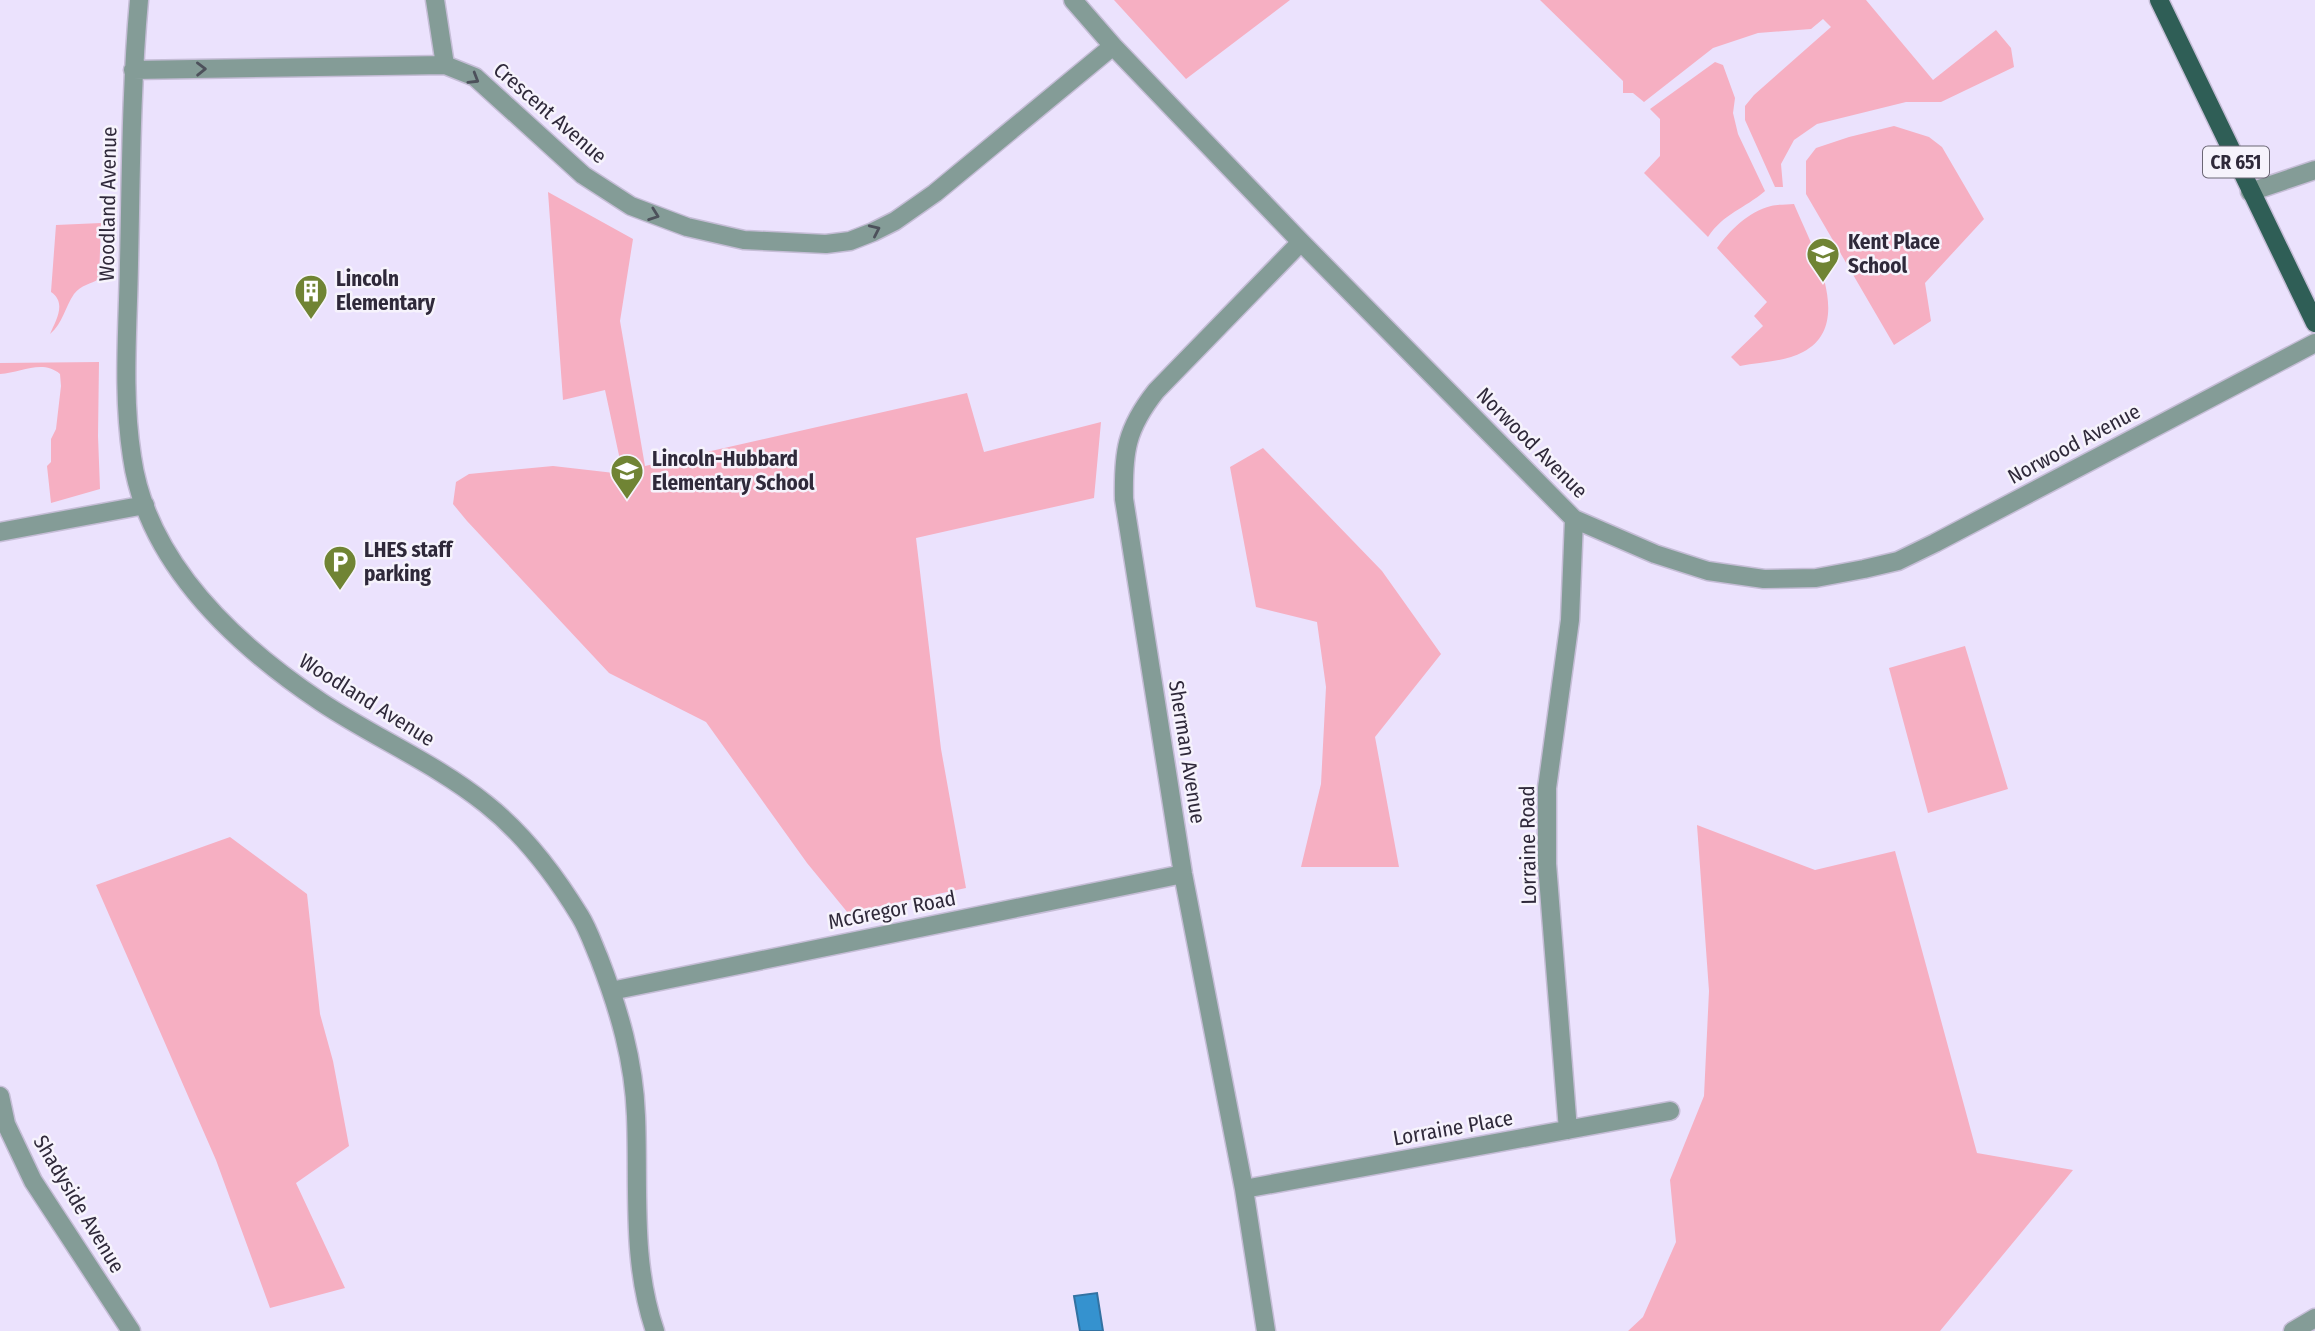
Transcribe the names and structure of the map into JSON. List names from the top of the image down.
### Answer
{
  "streets": {
    "main road": ["CR 651"],
    "street": [
      "Crescent Avenue",
      "Woodland Avenue",
      "Norwood Avenue",
      "Sherman Avenue",
      "Lorraine Road",
      "McGregor Road",
      "Lorraine Place",
      "Shadyside Avenue"
    ]
  },
  "crossings": [
    ["Crescent Avenue", "Woodland Avenue"],
    ["Crescent Avenue", "Norwood Avenue"],
    ["Woodland Avenue", "McGregor Road"],
    ["Norwood Avenue", "Sherman Avenue"],
    ["Norwood Avenue", "Lorraine Road"],
    ["Sherman Avenue", "McGregor Road"],
    ["Sherman Avenue", "Lorraine Place"],
    ["Lorraine Road", "Lorraine Place"]
  ],
  "one_way": ["Crescent Avenue"],
  "places": {
    "school or university": ["Kent Place School", "Lincoln-Hubbard Elementary School"],
    "building": ["Lincoln Elementary"],
    "parking": ["LHES staff parking"]
  }
}
